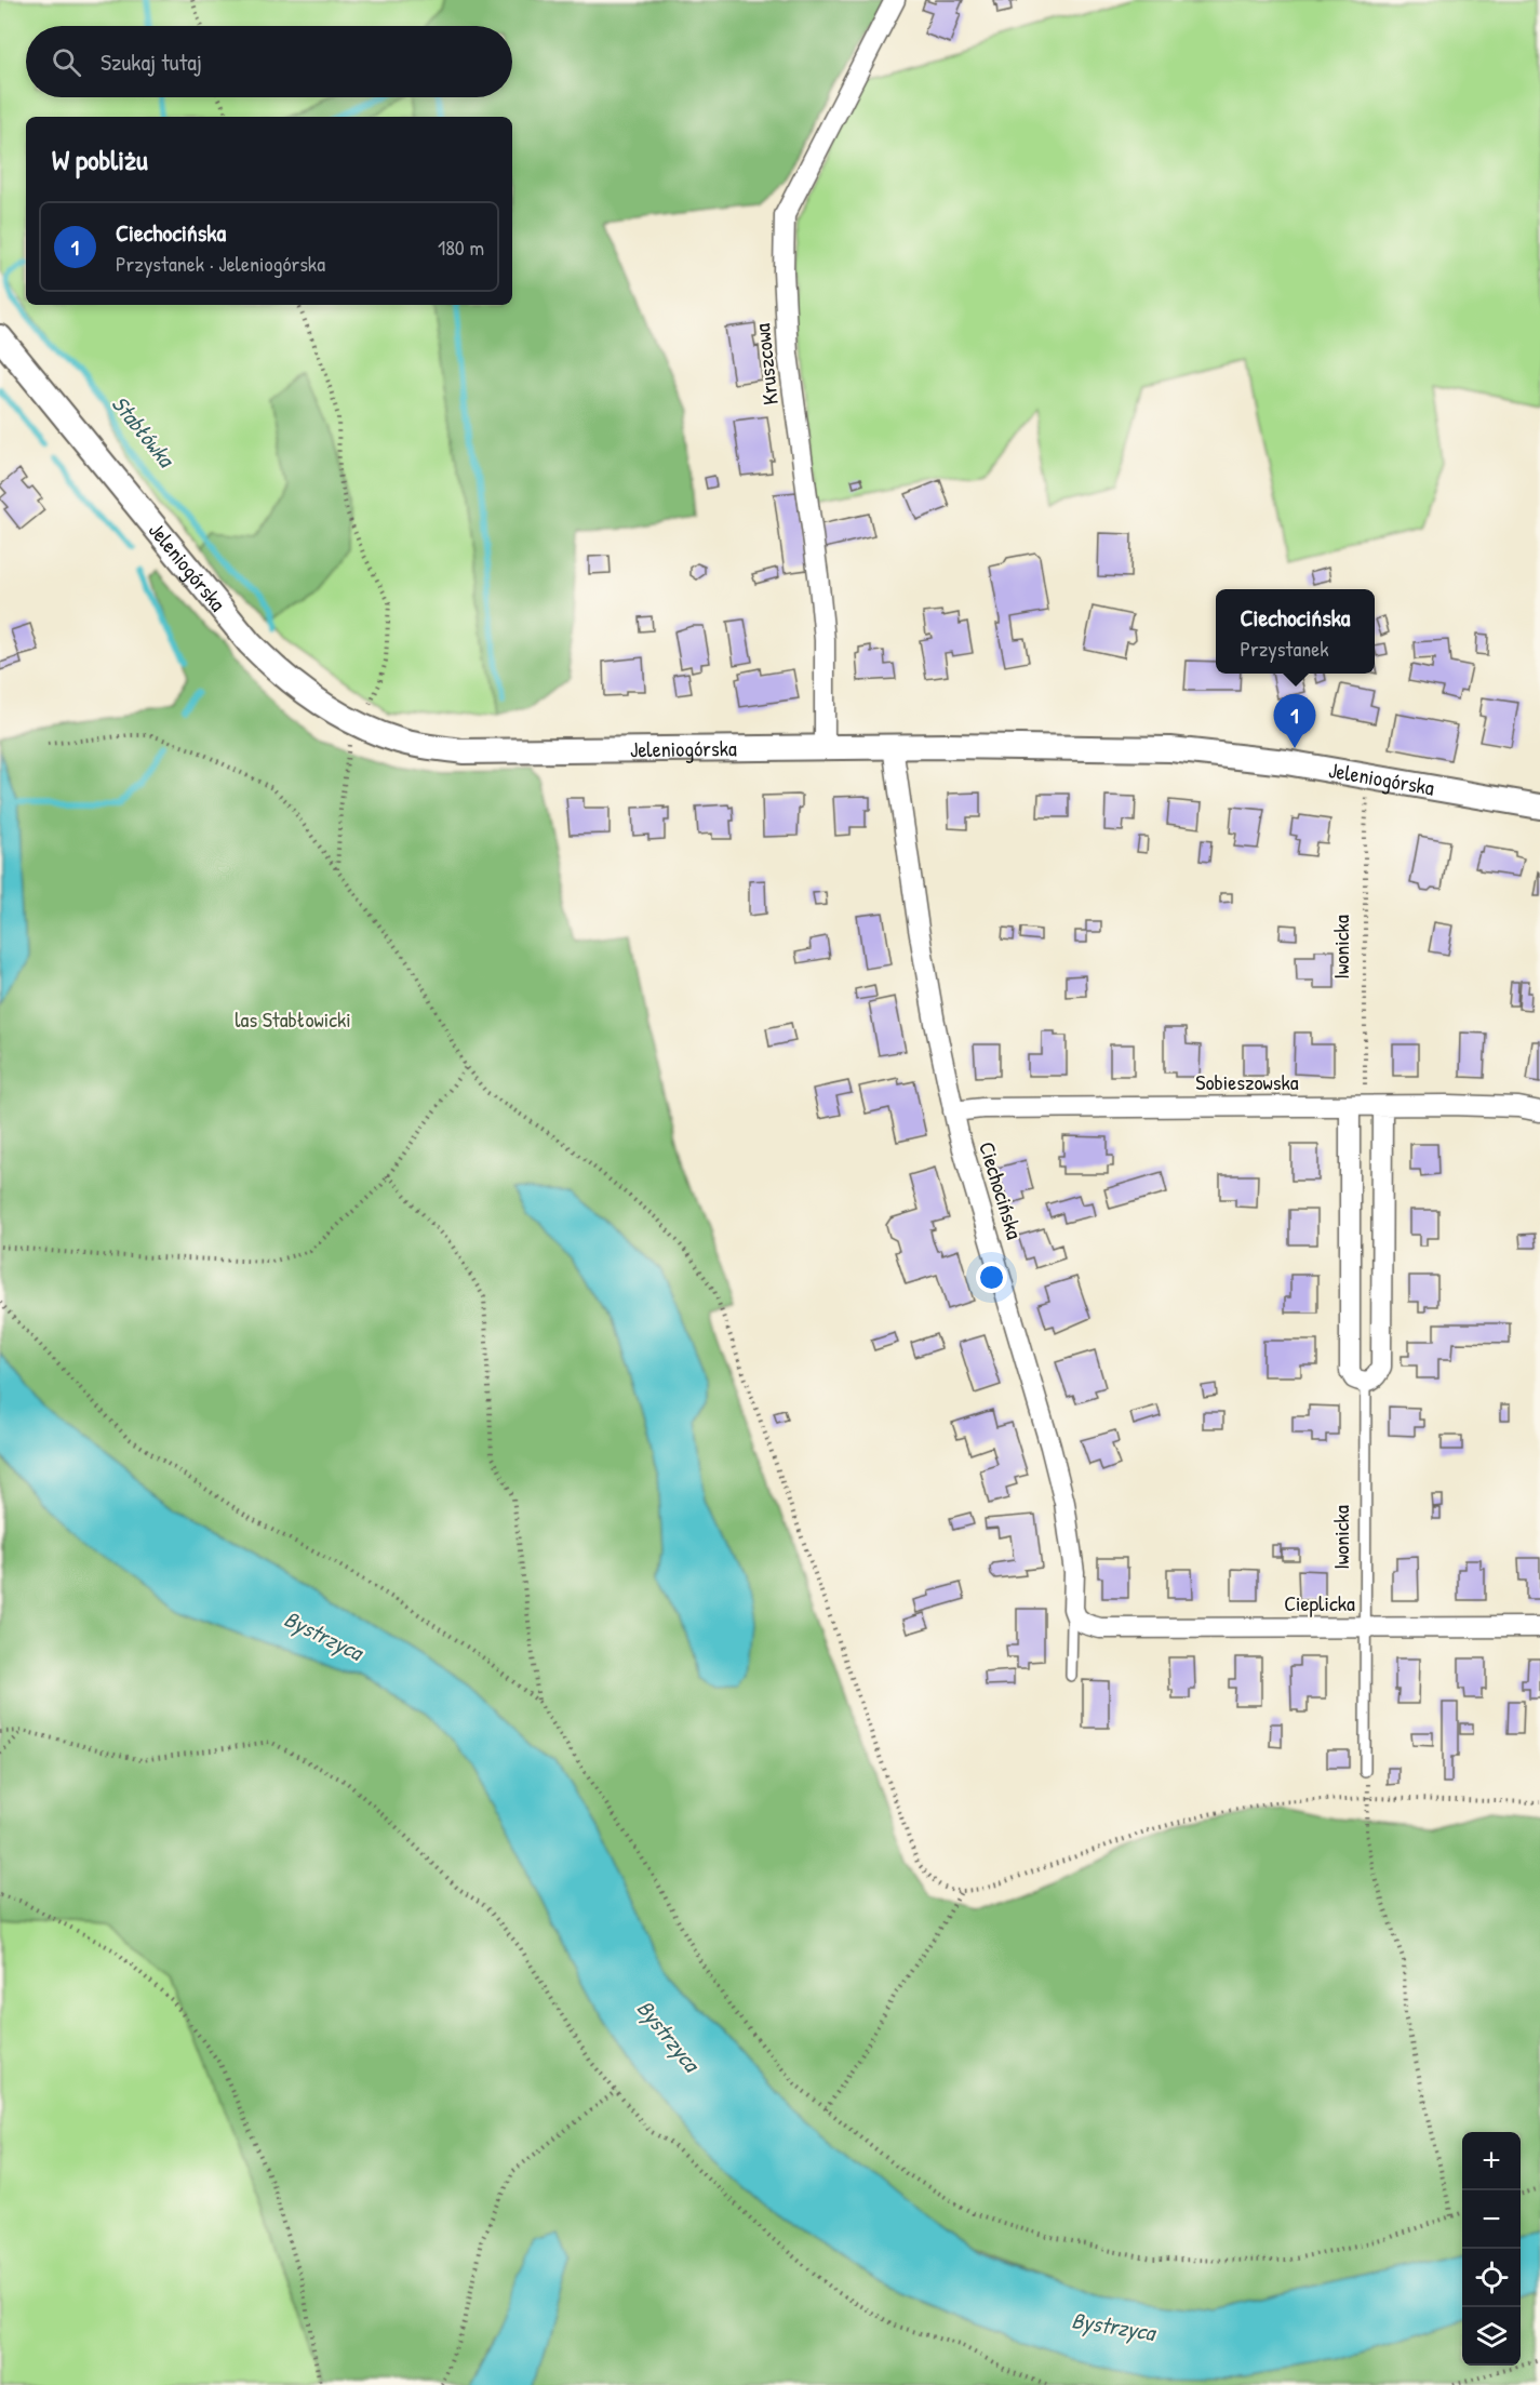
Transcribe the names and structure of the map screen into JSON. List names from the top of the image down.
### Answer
{
  "streets": {
    "street": [
      "Kruszcowa",
      "Jeleniogórska",
      "Sobieszowska",
      "Ciechocińska",
      "Cieplicka"
    ],
    "lane": ["Iwonicka"]
  },
  "crossings": [
    ["Kruszcowa", "Jeleniogórska"],
    ["Jeleniogórska", "Ciechocińska"],
    ["Iwonicka", "Sobieszowska"],
    ["Iwonicka", "Cieplicka"],
    ["Sobieszowska", "Ciechocińska"],
    ["Ciechocińska", "Cieplicka"]
  ],
  "water": ["Stabłówka", "Bystrzyca"],
  "parks": ["las Stabłowicki"],
  "page": {
    "search": "Szukaj tutaj",
    "heading": "W pobliżu",
    "list": [
      {
        "mark": "1",
        "name": "Ciechocińska",
        "note": "Przystanek · Jeleniogórska",
        "value": "180 m"
      }
    ],
    "popup": ["Ciechocińska", "Przystanek"],
    "pins": "1",
    "map_buttons": ["+", "−"]
  }
}
